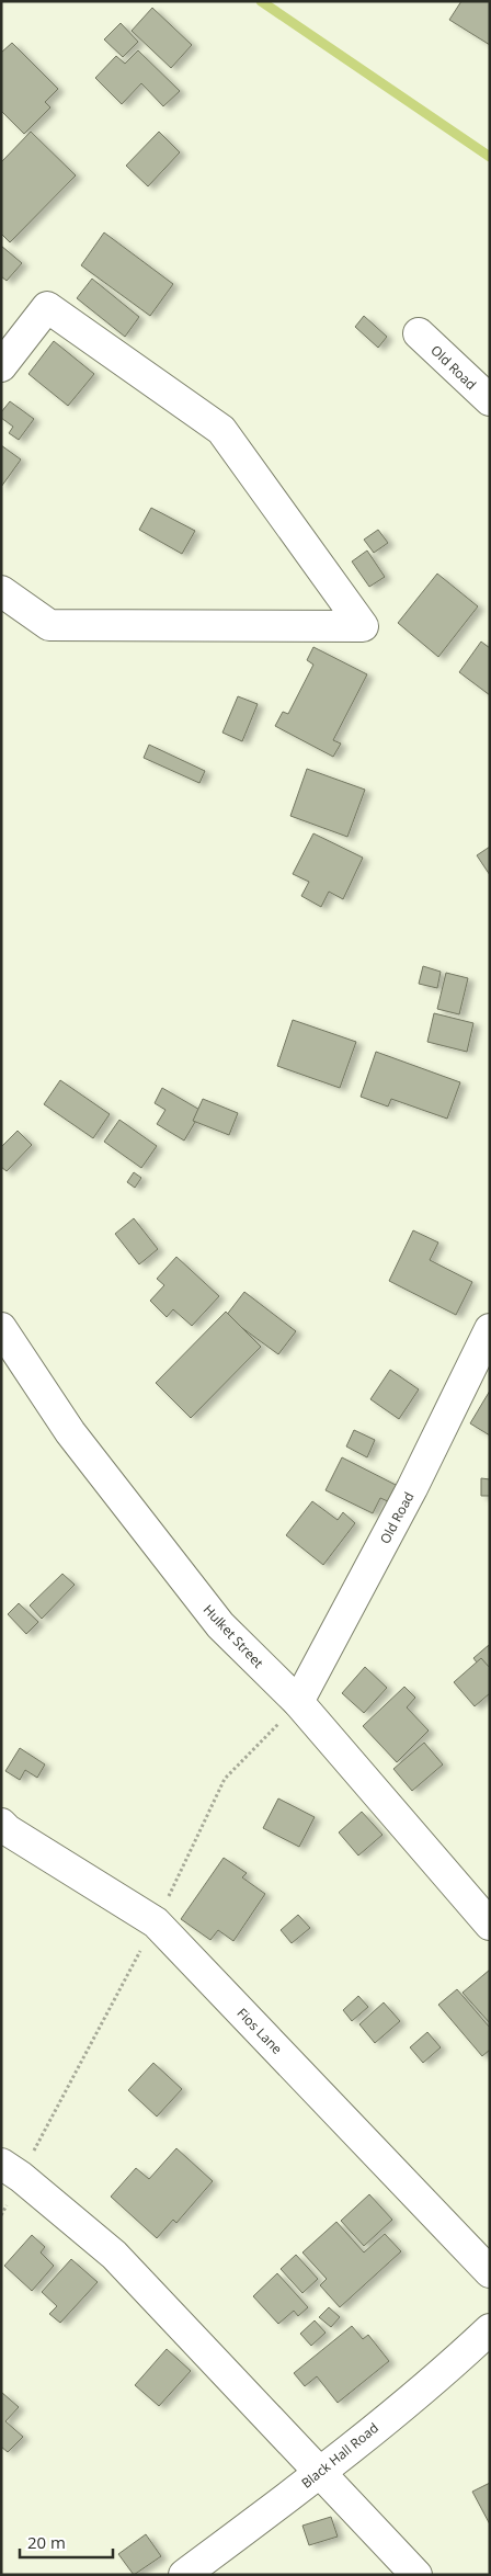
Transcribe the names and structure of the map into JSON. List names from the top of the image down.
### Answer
{
  "streets": {
    "street": [
      "Old Road",
      "Hulket Street",
      "Fios Lane",
      "Black Hall Road"
    ]
  },
  "crossings": [
    ["Old Road", "Hulket Street"]
  ],
  "scale_bar": "20 m"
}
